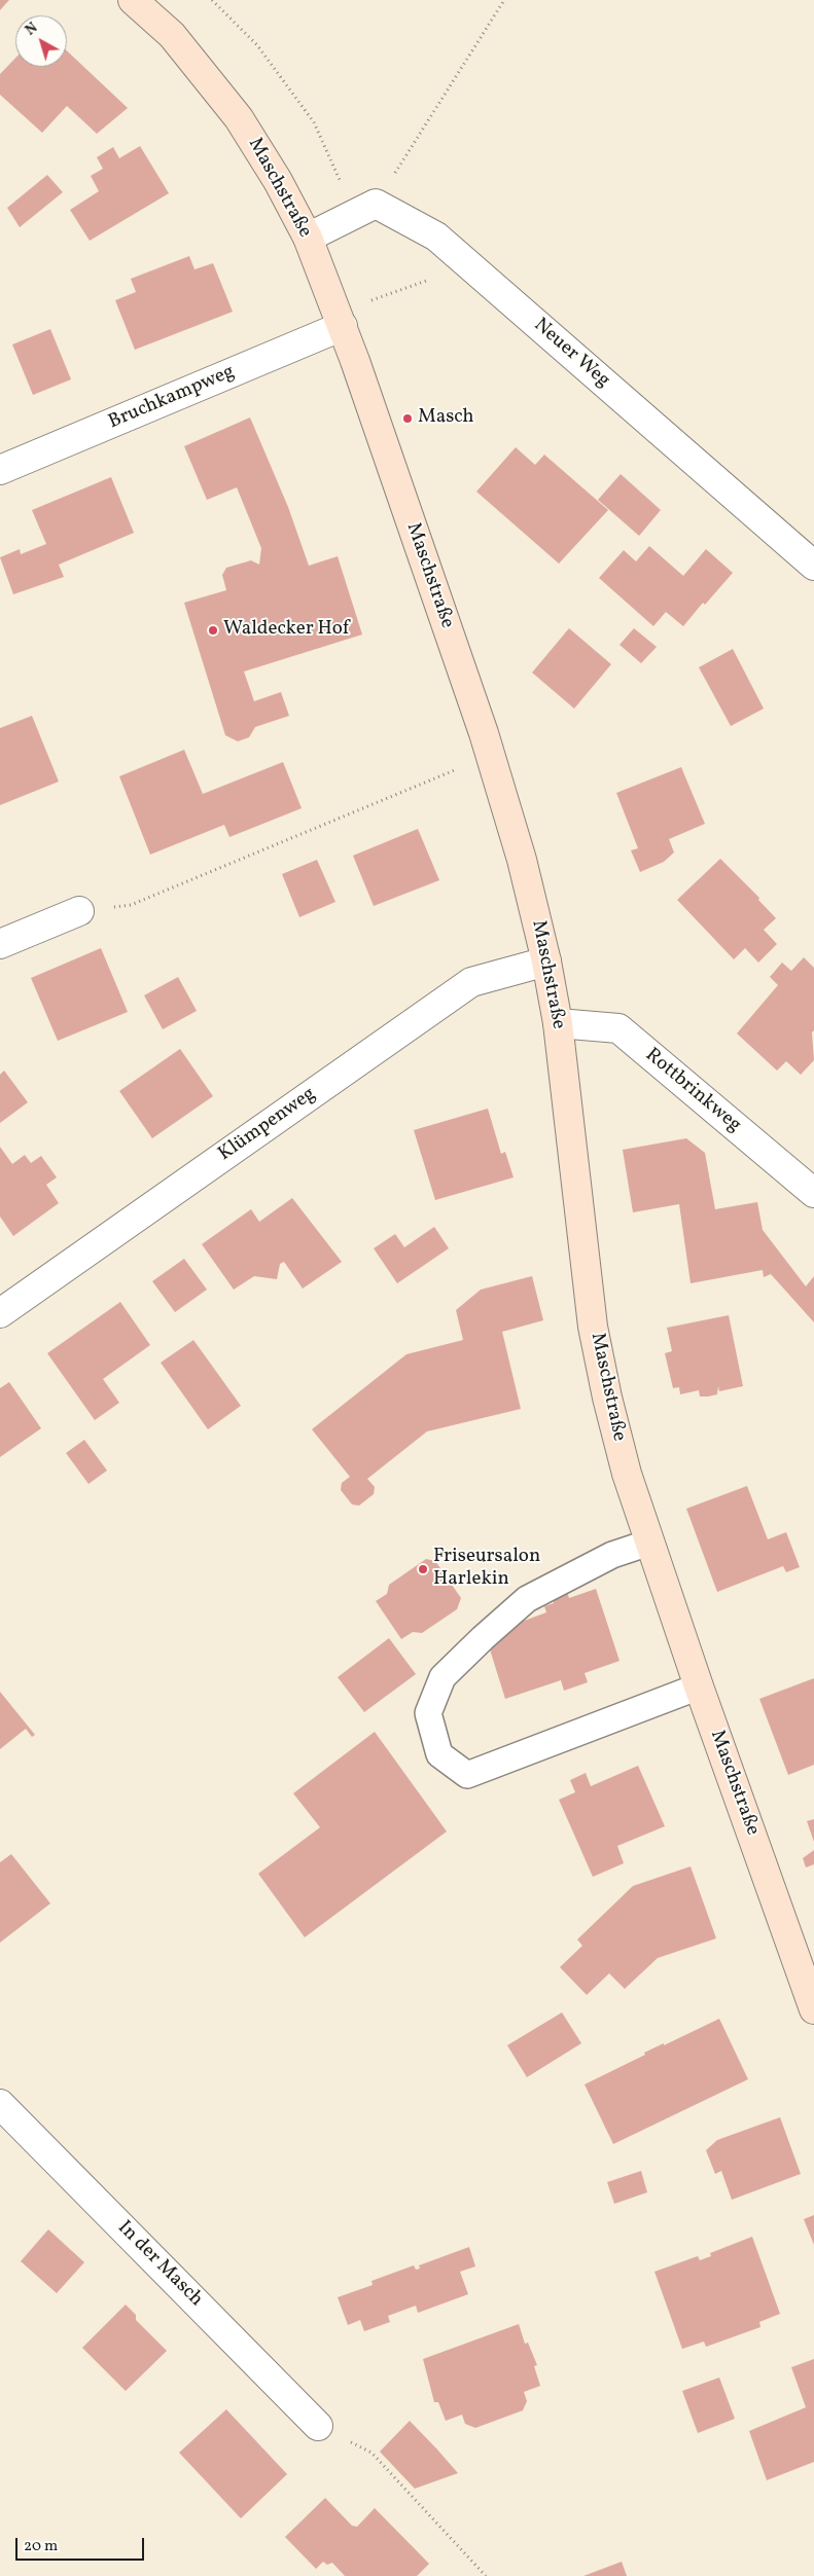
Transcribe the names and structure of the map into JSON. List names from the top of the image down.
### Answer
{
  "streets": {
    "street": [
      "Maschstraße",
      "Neuer Weg",
      "Bruchkampweg",
      "Rottbrinkweg",
      "Klümpenweg",
      "In der Masch"
    ]
  },
  "crossings": [
    ["Maschstraße", "Bruchkampweg"],
    ["Maschstraße", "Rottbrinkweg"],
    ["Maschstraße", "Klümpenweg"]
  ],
  "places": ["Masch", "Waldecker Hof", "Friseursalon Harlekin"],
  "scale_bar": "20 m",
  "north": "top left"
}
